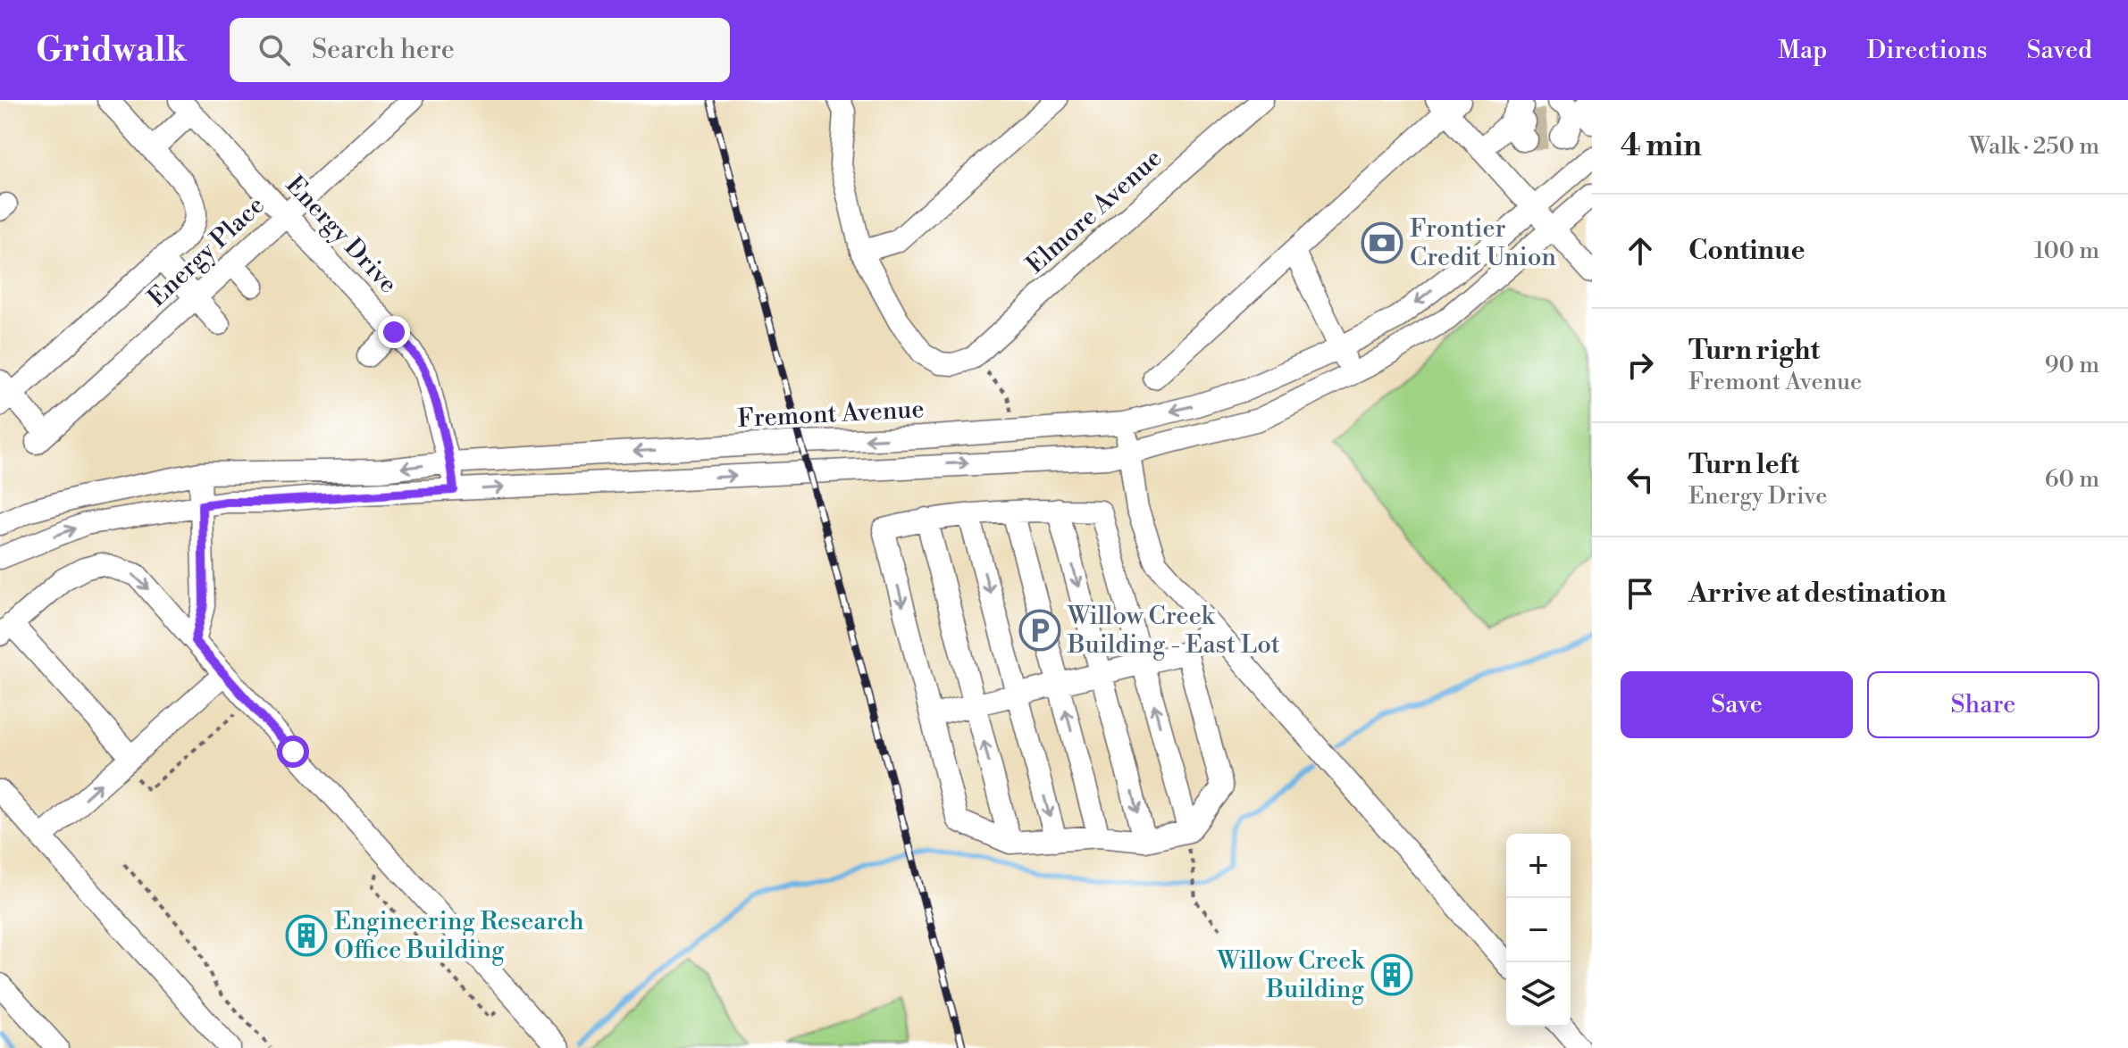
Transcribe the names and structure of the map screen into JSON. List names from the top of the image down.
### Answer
{
  "streets": {
    "street": [
      "Elmore Avenue",
      "Energy Drive",
      "Energy Place",
      "Fremont Avenue"
    ]
  },
  "crossings": [
    ["Energy Drive", "Energy Place"],
    ["Energy Drive", "Fremont Avenue"]
  ],
  "places": {
    "bank": ["Frontier Credit Union"],
    "parking": ["Willow Creek Building - East Lot"],
    "building": ["Engineering Research Office Building", "Willow Creek Building"]
  },
  "page": {
    "header": "Gridwalk",
    "search": "Search here",
    "nav": ["Map", "Directions", "Saved"],
    "heading": ["4 min", "Walk · 250 m"],
    "list": [
      ["Continue", "100 m"],
      ["Turn right", "Fremont Avenue", "90 m"],
      ["Turn left", "Energy Drive", "60 m"],
      "Arrive at destination"
    ],
    "buttons": ["Save", "Share"],
    "map_buttons": ["+", "−"]
  }
}
